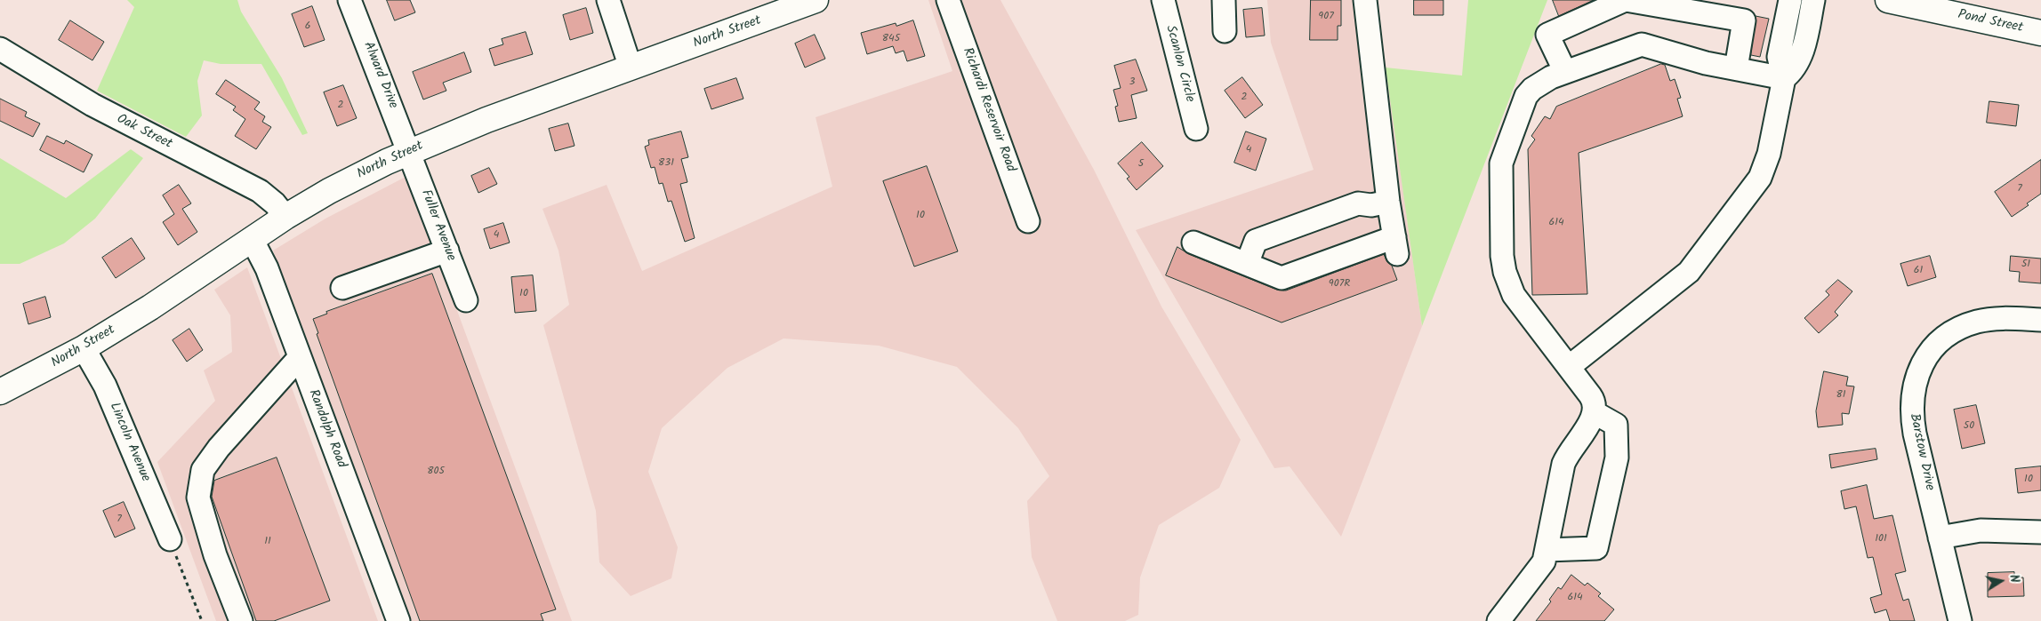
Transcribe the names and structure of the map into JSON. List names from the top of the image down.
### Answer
{
  "streets": {
    "main road": ["Pond Street", "North Street"],
    "street": [
      "Scanlon Circle",
      "Alward Drive",
      "Richardi Reservoir Road",
      "Oak Street",
      "Fuller Avenue",
      "Randolph Road",
      "Lincoln Avenue",
      "Barstow Drive"
    ]
  },
  "crossings": [
    ["North Street", "Alward Drive"],
    ["North Street", "Oak Street"],
    ["North Street", "Fuller Avenue"],
    ["North Street", "Randolph Road"],
    ["North Street", "Lincoln Avenue"],
    ["Alward Drive", "Fuller Avenue"]
  ],
  "house_numbers": [
    "907",
    "6",
    "845",
    "3",
    "2",
    "2",
    "4",
    "831",
    "5",
    "7",
    "10",
    "614",
    "4",
    "51",
    "61",
    "907R",
    "10",
    "81",
    "50",
    "805",
    "10",
    "7",
    "101",
    "11",
    "614"
  ],
  "north": "right"
}
